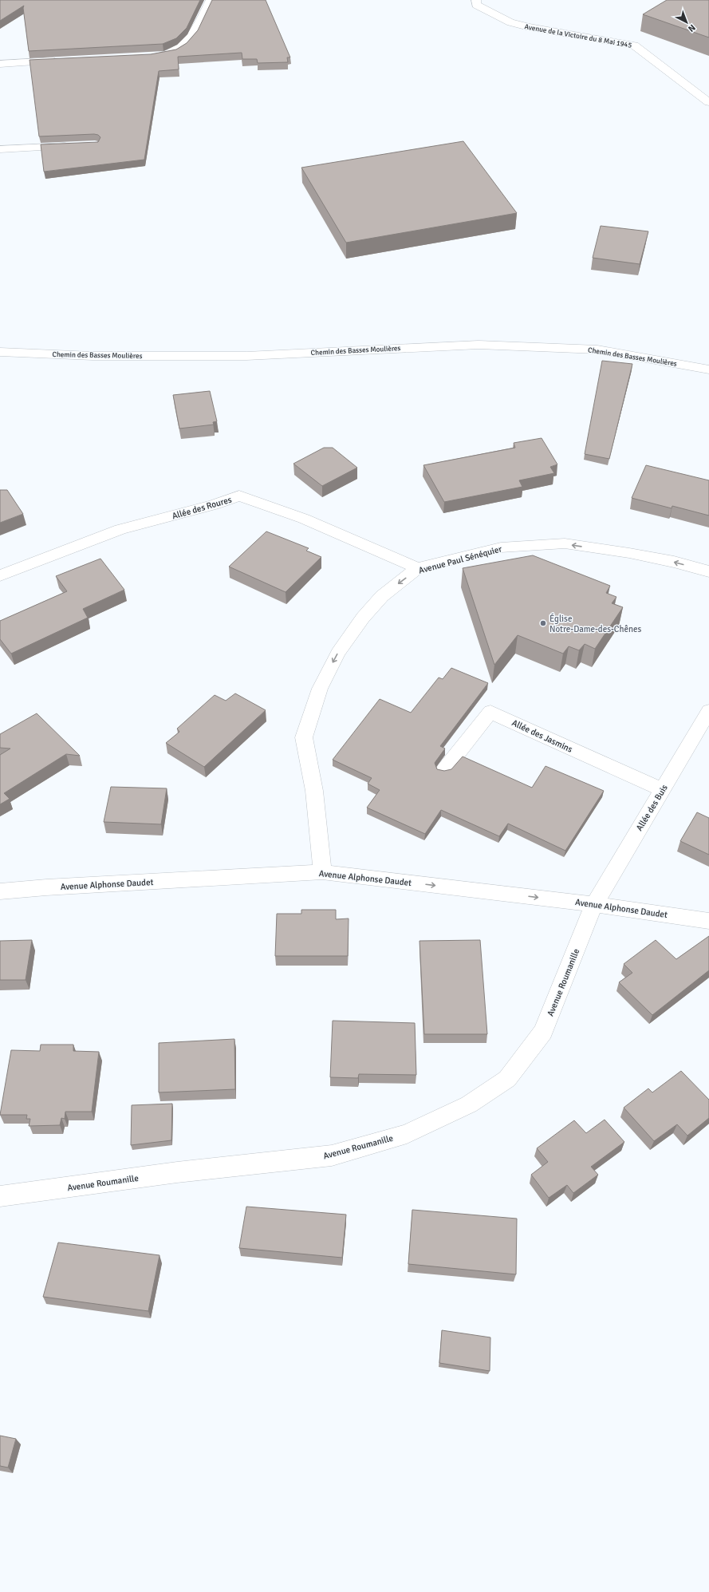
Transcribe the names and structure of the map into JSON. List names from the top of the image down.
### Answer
{
  "streets": {
    "street": [
      "Avenue de la Victoire du 8 Mai 1945",
      "Chemin des Basses Moulières",
      "Allée des Roures",
      "Avenue Paul Sénéquier",
      "Allée des Jasmins",
      "Allée des Buis",
      "Avenue Alphonse Daudet",
      "Avenue Roumanille"
    ]
  },
  "crossings": [
    ["Allée des Roures", "Avenue Paul Sénéquier"],
    ["Avenue Paul Sénéquier", "Avenue Alphonse Daudet"],
    ["Allée des Jasmins", "Allée des Buis"],
    ["Allée des Buis", "Avenue Alphonse Daudet"],
    ["Allée des Buis", "Avenue Roumanille"],
    ["Avenue Alphonse Daudet", "Avenue Roumanille"]
  ],
  "one_way": ["Avenue Alphonse Daudet"],
  "places": ["Église Notre-Dame-des-Chênes"],
  "north": "bottom right"
}
